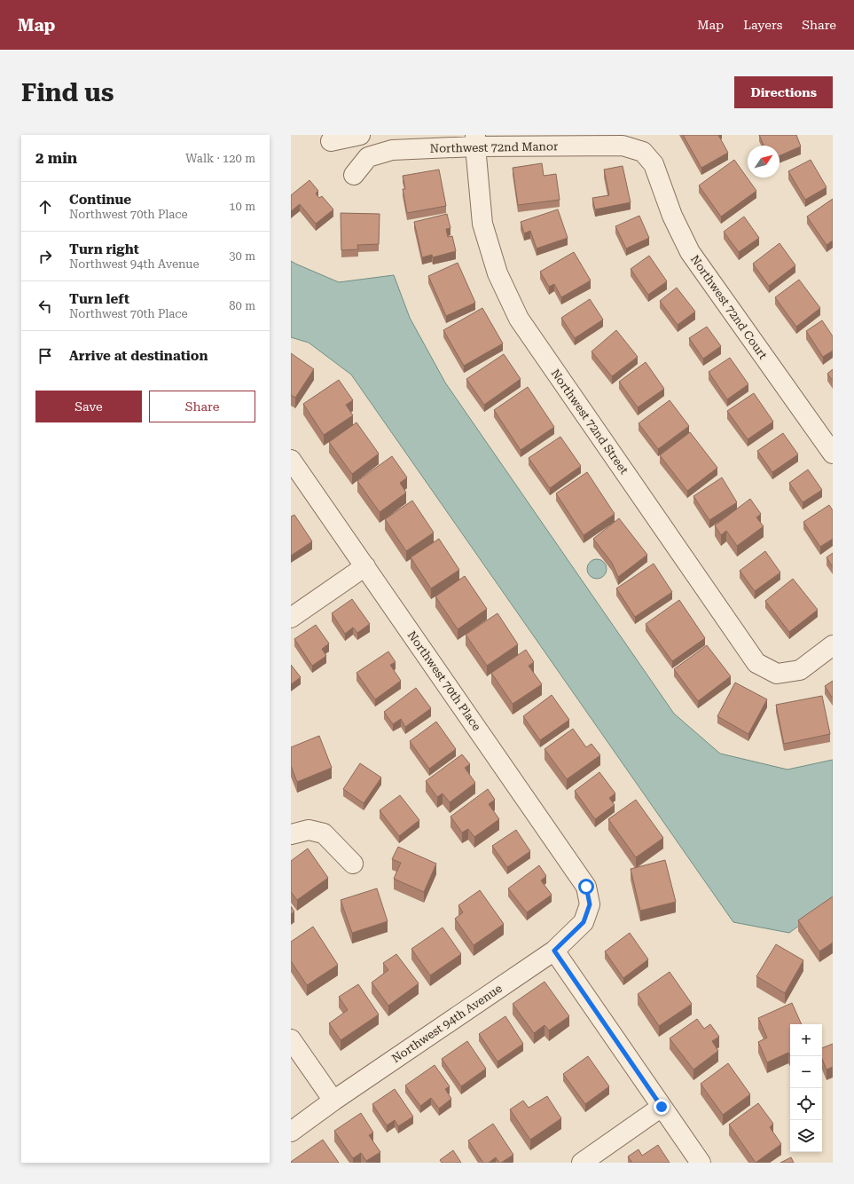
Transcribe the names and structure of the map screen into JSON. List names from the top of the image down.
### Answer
{
  "streets": {
    "street": [
      "Northwest 72nd Manor",
      "Northwest 72nd Court",
      "Northwest 72nd Street",
      "Northwest 70th Place",
      "Northwest 94th Avenue"
    ]
  },
  "crossings": [
    ["Northwest 72nd Manor", "Northwest 72nd Court"],
    ["Northwest 72nd Manor", "Northwest 72nd Street"],
    ["Northwest 70th Place", "Northwest 94th Avenue"]
  ],
  "north": "top right",
  "page": {
    "header": "Map",
    "nav": ["Map", "Layers", "Share"],
    "buttons": [
      "Directions",
      ["Save", "Share"]
    ],
    "title": "Find us",
    "heading": ["2 min", "Walk · 120 m"],
    "list": [
      ["Continue", "Northwest 70th Place", "10 m"],
      ["Turn right", "Northwest 94th Avenue", "30 m"],
      ["Turn left", "Northwest 70th Place", "80 m"],
      "Arrive at destination"
    ],
    "map_buttons": ["+", "−"]
  }
}
